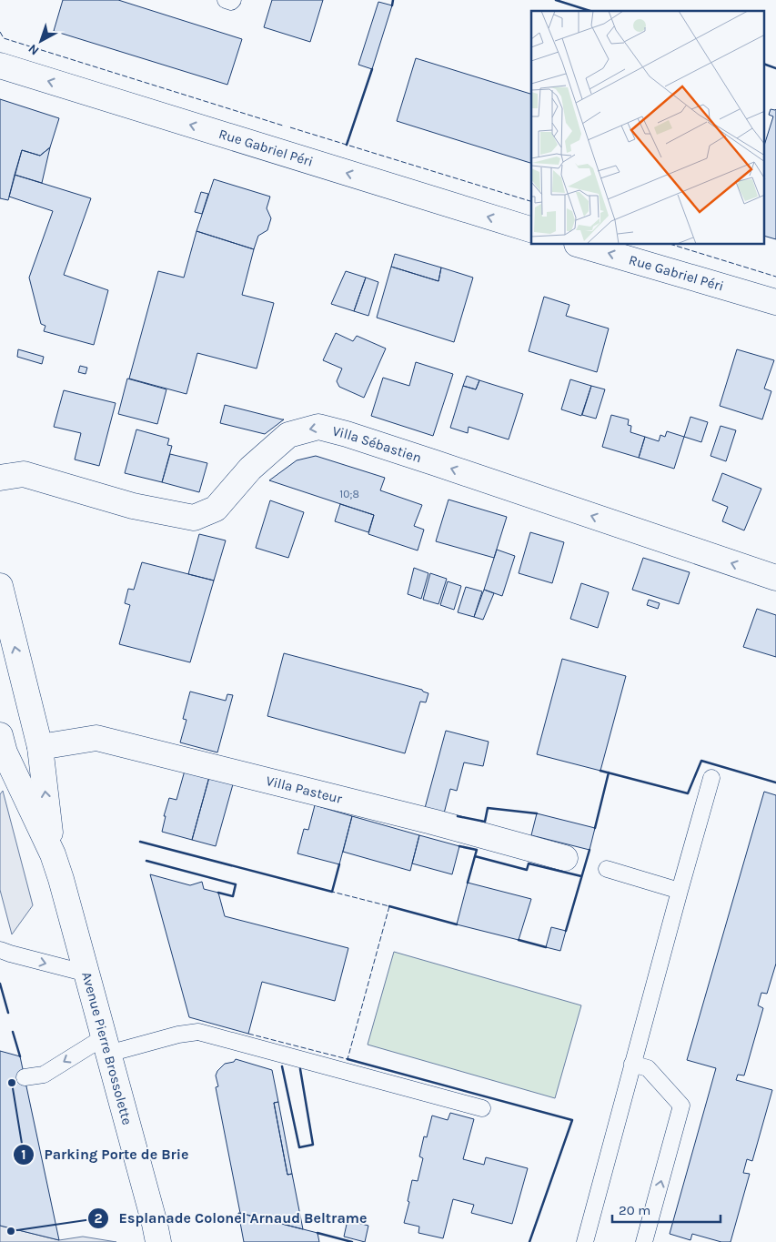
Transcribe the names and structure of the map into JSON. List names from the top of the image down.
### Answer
{
  "streets": {
    "street": [
      "Rue Gabriel Péri",
      "Villa Sébastien",
      "Villa Pasteur",
      "Avenue Pierre Brossolette"
    ]
  },
  "crossings": [
    ["Villa Pasteur", "Avenue Pierre Brossolette"]
  ],
  "one_way": ["Rue Gabriel Péri", "Villa Sébastien"],
  "places": ["Parking Porte de Brie", "Esplanade Colonel Arnaud Beltrame"],
  "house_numbers": ["10;8"],
  "scale_bar": "20 m",
  "north": "bottom left"
}
